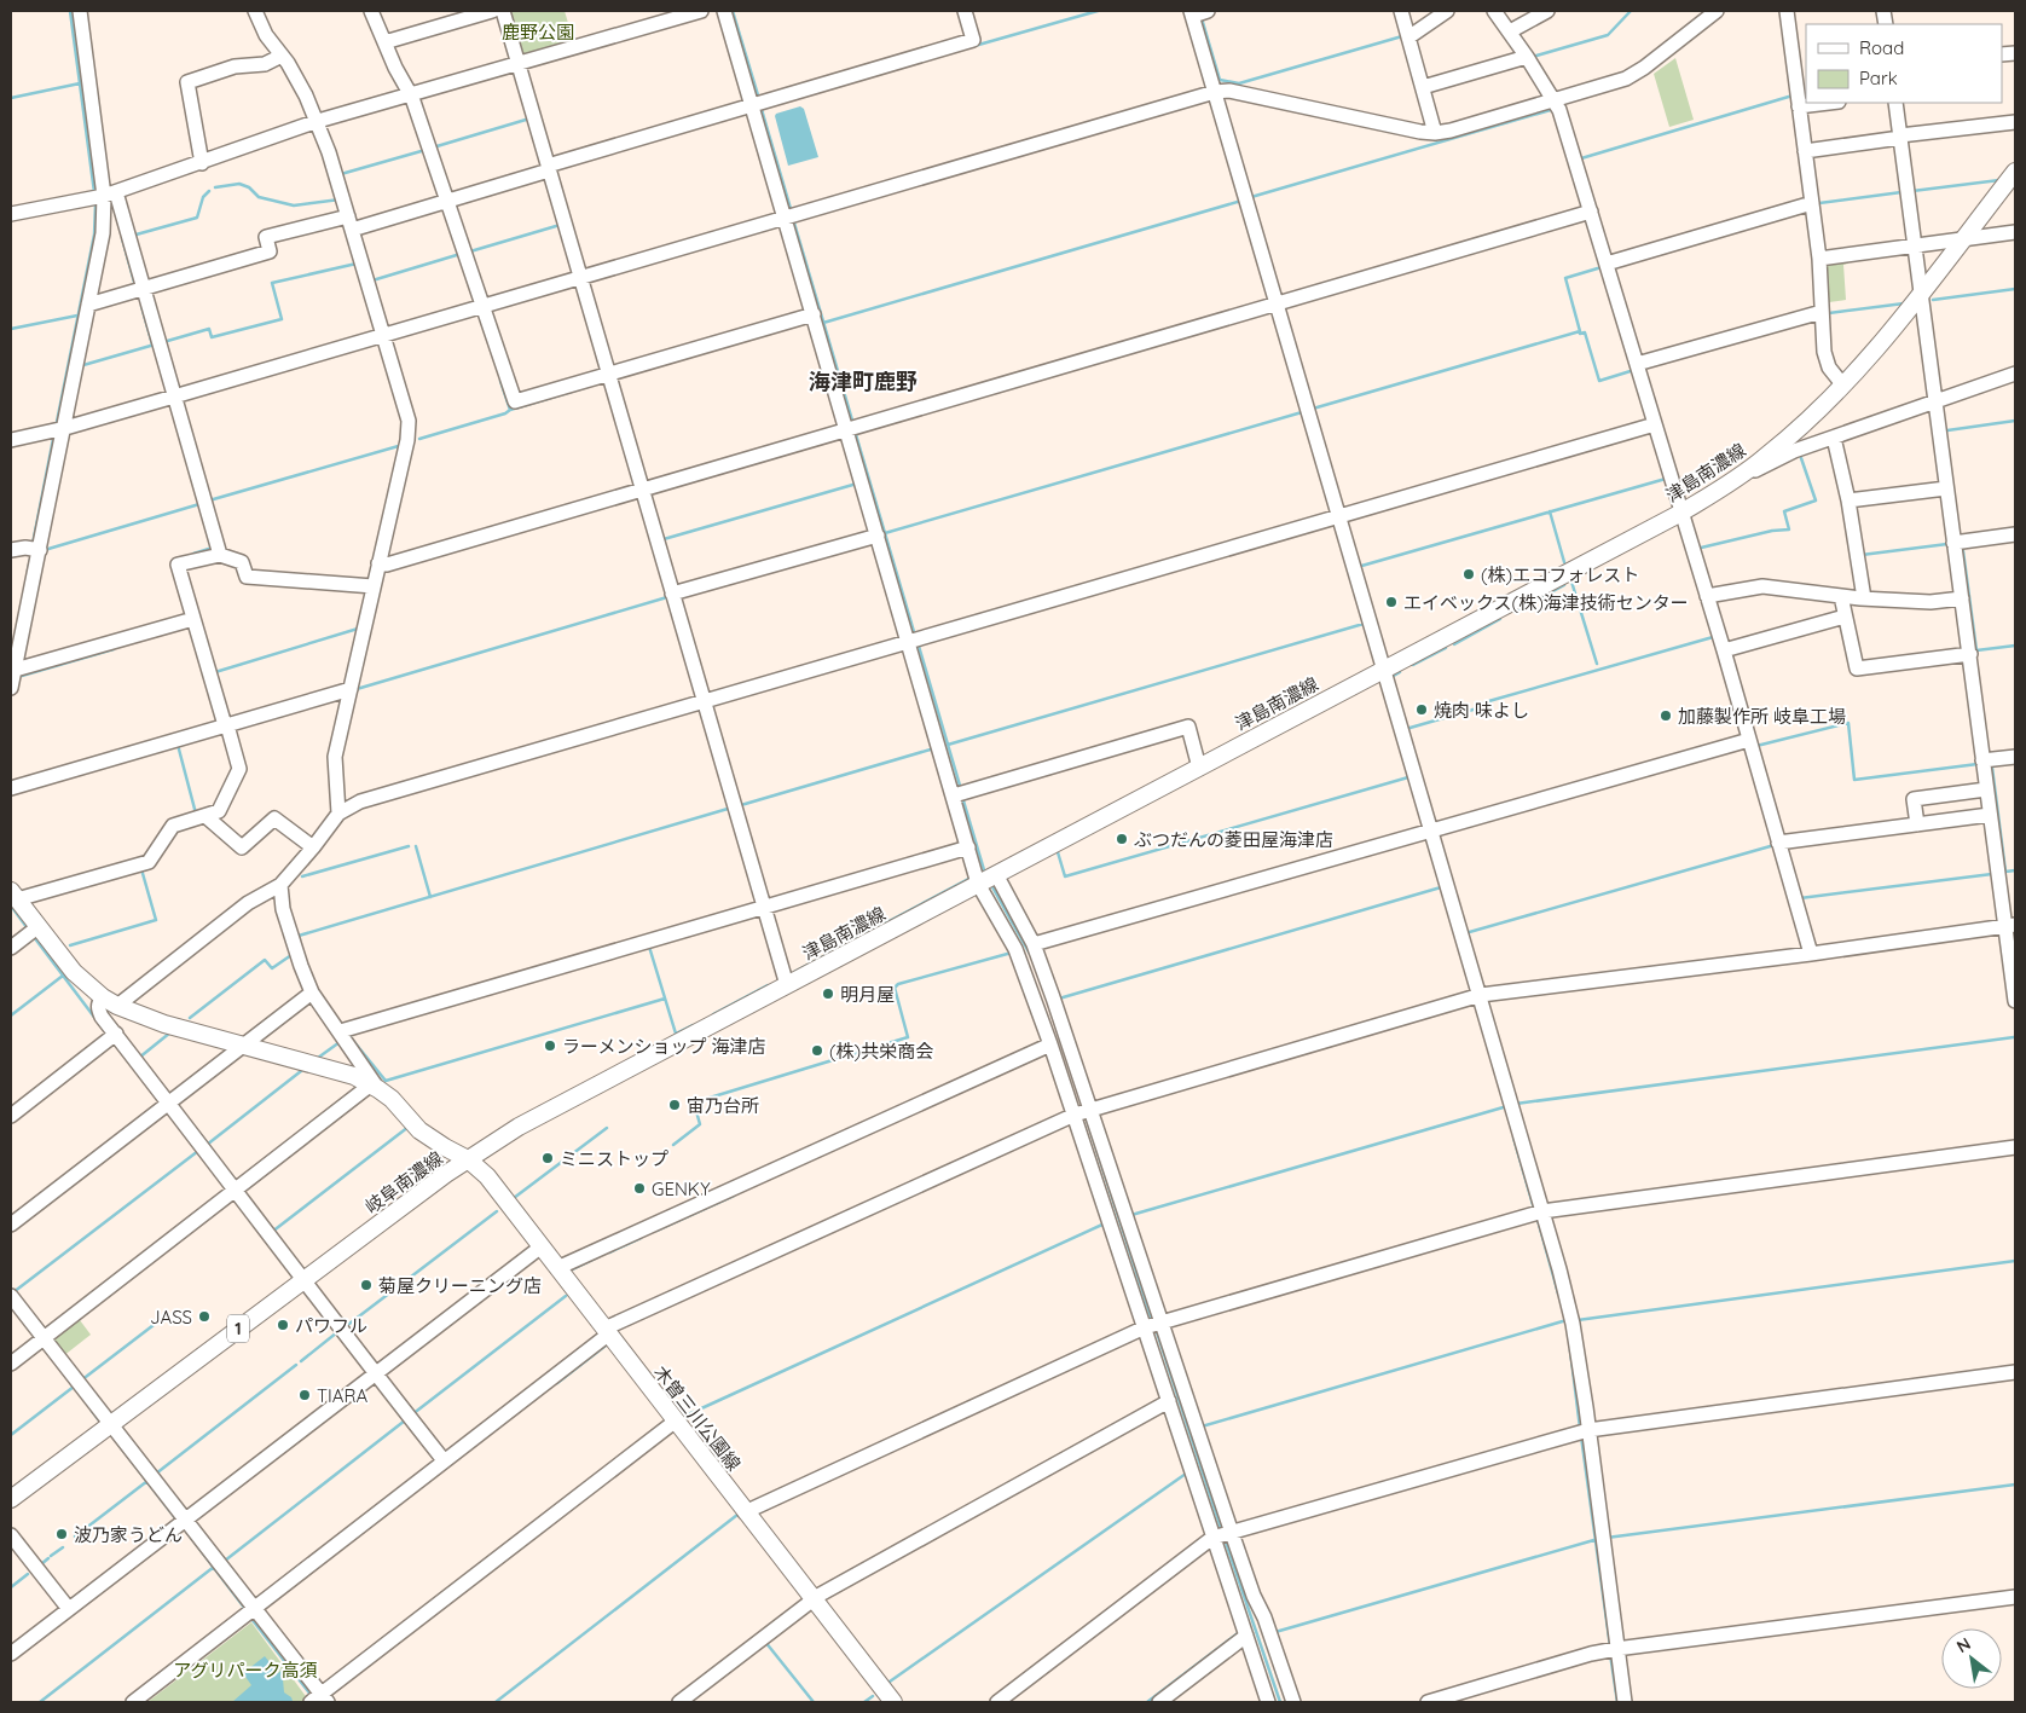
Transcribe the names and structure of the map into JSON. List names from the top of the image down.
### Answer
{
  "streets": {
    "main road": [
      "津島南濃線",
      "岐阜南濃線",
      "1",
      "木曽三川公園線"
    ]
  },
  "crossings": [
    ["津島南濃線", "岐阜南濃線"],
    ["津島南濃線", "木曽三川公園線"],
    ["岐阜南濃線", "木曽三川公園線"]
  ],
  "districts": ["海津町鹿野"],
  "parks": ["鹿野公園", "アグリパーク高須"],
  "places": [
    "(株)エコフォレスト",
    "エイベックス(株)海津技術センター",
    "焼肉 味よし",
    "加藤製作所 岐阜工場",
    "ぶつだんの菱田屋海津店",
    "明月屋",
    "ラーメンショップ 海津店",
    "(株)共栄商会",
    "宙乃台所",
    "ミニストップ",
    "GENKY",
    "菊屋クリーニング店",
    "JASS",
    "パワフル",
    "TIARA",
    "波乃家うどん"
  ],
  "legend": ["Road", "Park"],
  "north": "top left"
}
